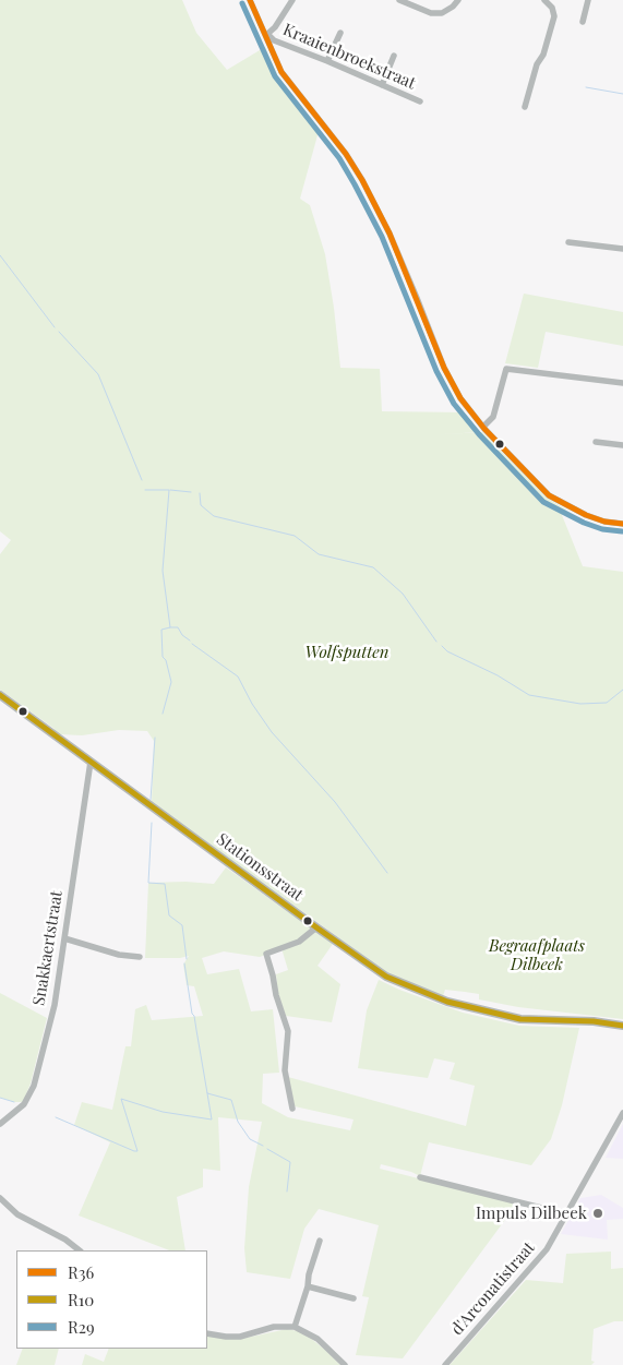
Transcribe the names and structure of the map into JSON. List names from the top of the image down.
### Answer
{
  "streets": {
    "street": [
      "Kraaienbroekstraat",
      "Stationsstraat",
      "Snakkaertstraat",
      "d'Arconatistraat"
    ]
  },
  "crossings": [
    ["Stationsstraat", "Snakkaertstraat"]
  ],
  "parks": ["Wolfsputten", "Begraafplaats Dilbeek"],
  "places": ["Impuls Dilbeek"],
  "lines": ["transit line R36", "transit line R29", "transit line R10"],
  "legend": ["R36", "R10", "R29"]
}
